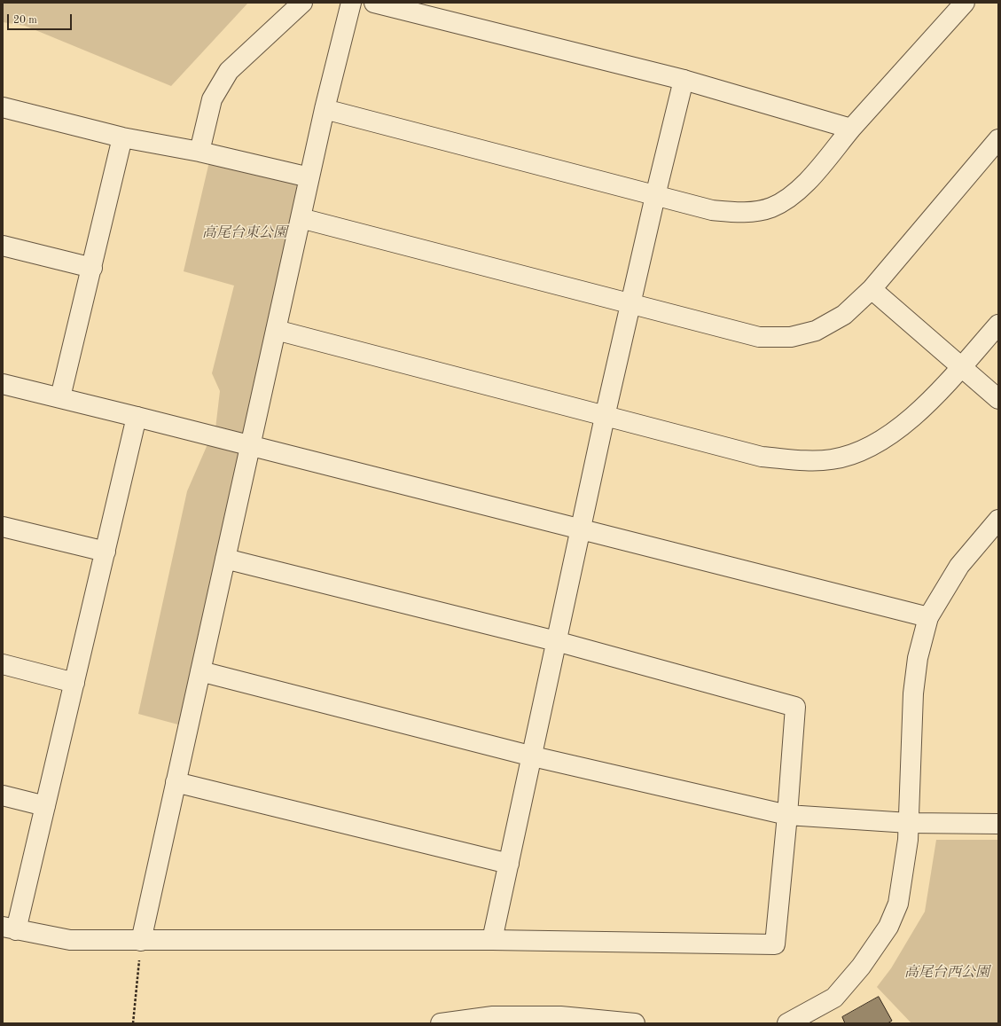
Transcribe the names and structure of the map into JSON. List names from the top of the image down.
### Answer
{
  "parks": ["高尾台東公園", "高尾台西公園"],
  "scale_bar": "20 m"
}
